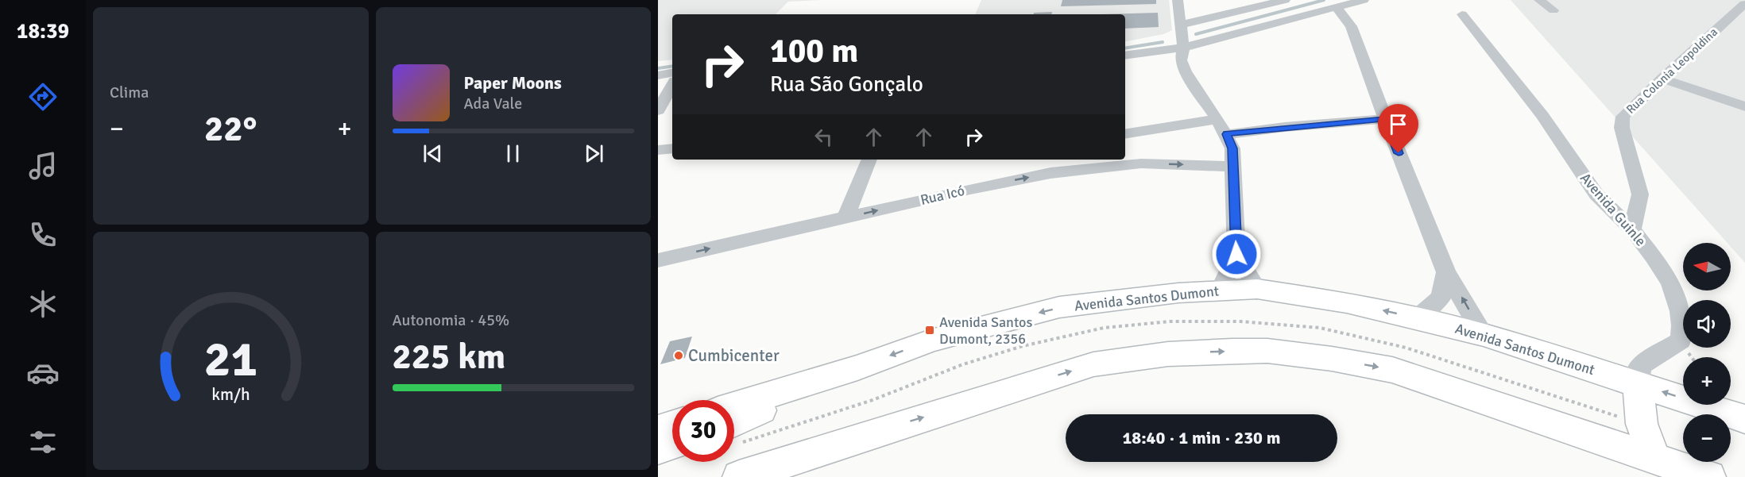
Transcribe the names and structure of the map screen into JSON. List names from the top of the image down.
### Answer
{
  "streets": {
    "main road": ["Avenida Santos Dumont"],
    "street": ["Rua Colonia Leopoldina", "Rua Icó", "Avenida Guinle"]
  },
  "crossings": [
    ["Rua Colonia Leopoldina", "Avenida Guinle"],
    ["Avenida Guinle", "Avenida Santos Dumont"]
  ],
  "places": {
    "transit": ["Avenida Santos Dumont, 2356"],
    "other": ["Cumbicenter"]
  },
  "north": "left",
  "page": {
    "tabs": "18:39",
    "tile": [
      "Clima",
      ["Autonomia · 45%", "225 km"]
    ],
    "turn": ["100 m", "Rua São Gonçalo"],
    "song": ["Paper Moons", "Ada Vale"],
    "heat": ["−", "22°", "+"],
    "map_buttons": ["+", "−"],
    "limit": "30",
    "trip": "18:40 · 1 min · 230 m",
    "gauge": ["21", "km/h"]
  }
}
